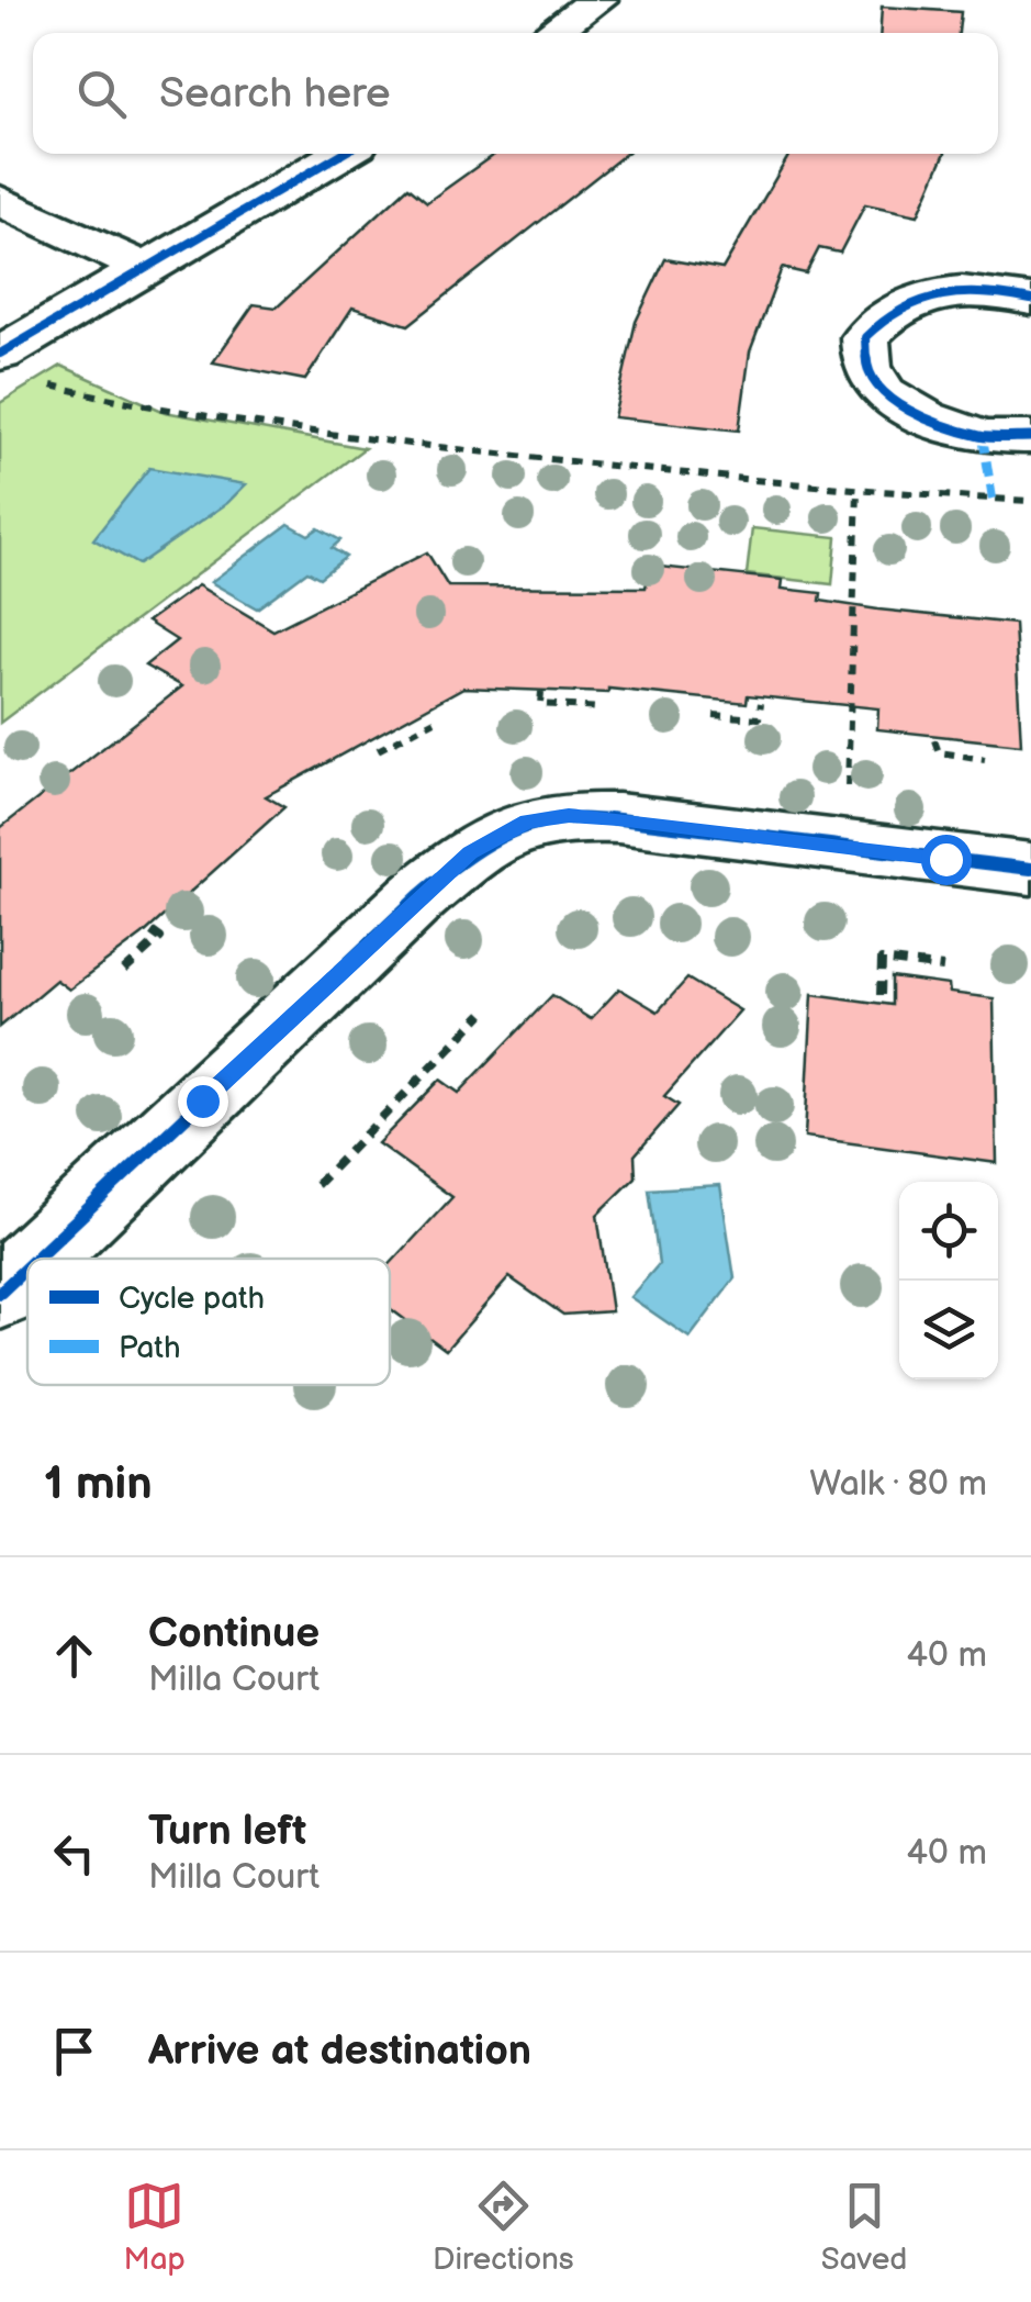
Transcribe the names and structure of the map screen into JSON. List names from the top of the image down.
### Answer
{
  "legend": ["Cycle path", "Path"],
  "page": {
    "search": "Search here",
    "heading": ["1 min", "Walk · 80 m"],
    "list": [
      ["Continue", "Milla Court", "40 m"],
      ["Turn left", "Milla Court", "40 m"],
      "Arrive at destination"
    ],
    "nav": ["Map", "Directions", "Saved"]
  }
}
